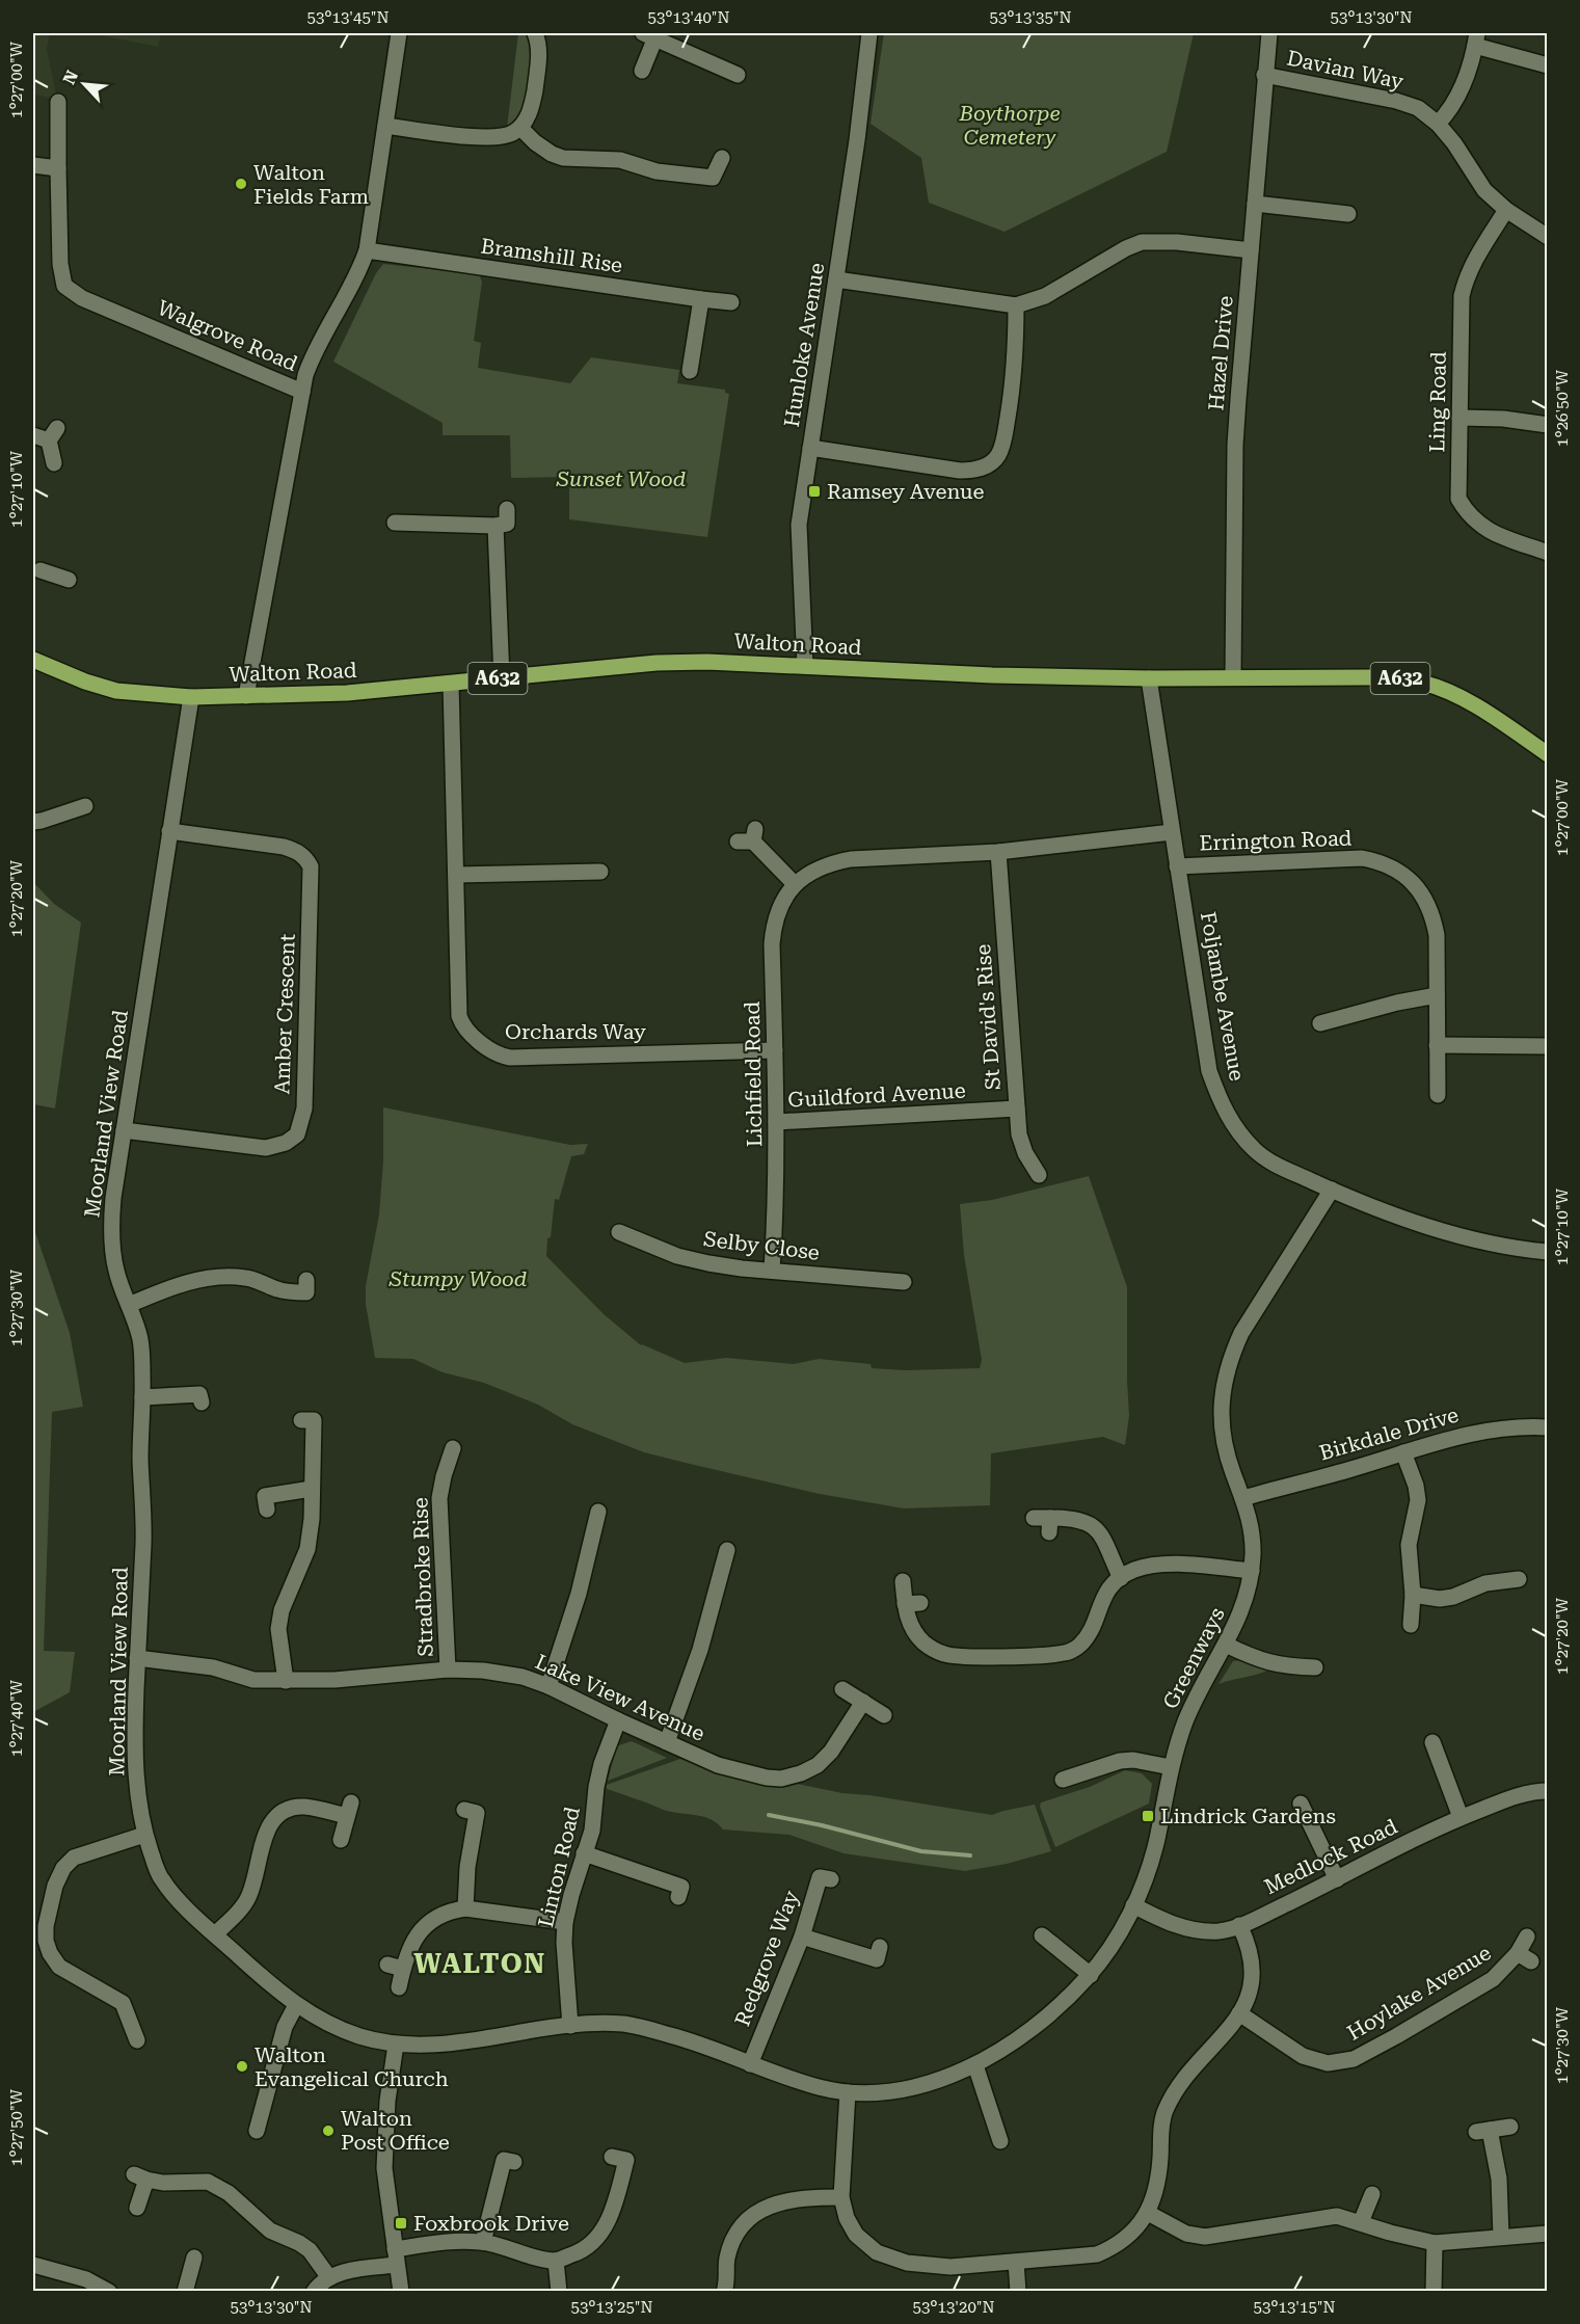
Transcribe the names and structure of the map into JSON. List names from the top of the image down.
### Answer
{
  "streets": {
    "main road": ["Walton Road", "A632"],
    "street": [
      "Davian Way",
      "Bramshill Rise",
      "Walgrove Road",
      "Hunloke Avenue",
      "Hazel Drive",
      "Ling Road",
      "Errington Road",
      "Foljambe Avenue",
      "Amber Crescent",
      "St David's Rise",
      "Orchards Way",
      "Lichfield Road",
      "Guildford Avenue",
      "Moorland View Road",
      "Selby Close",
      "Birkdale Drive",
      "Stradbroke Rise",
      "Greenways",
      "Lake View Avenue",
      "Medlock Road",
      "Linton Road",
      "Redgrove Way",
      "Hoylake Avenue"
    ]
  },
  "crossings": [
    ["Davian Way", "Hazel Drive"],
    ["Davian Way", "Ling Road"],
    ["Walgrove Road", "Walton Road"],
    ["Hunloke Avenue", "Walton Road"],
    ["Hazel Drive", "Walton Road"],
    ["Walton Road", "Foljambe Avenue"],
    ["Walton Road", "Orchards Way"],
    ["Walton Road", "Moorland View Road"],
    ["Errington Road", "Foljambe Avenue"],
    ["Foljambe Avenue", "Lichfield Road"],
    ["Foljambe Avenue", "Greenways"],
    ["Amber Crescent", "Moorland View Road"],
    ["St David's Rise", "Lichfield Road"],
    ["St David's Rise", "Guildford Avenue"],
    ["Orchards Way", "Lichfield Road"],
    ["Lichfield Road", "Guildford Avenue"],
    ["Lichfield Road", "Selby Close"],
    ["Moorland View Road", "Greenways"],
    ["Moorland View Road", "Lake View Avenue"],
    ["Moorland View Road", "Linton Road"],
    ["Moorland View Road", "Redgrove Way"],
    ["Birkdale Drive", "Greenways"],
    ["Stradbroke Rise", "Lake View Avenue"],
    ["Greenways", "Medlock Road"],
    ["Lake View Avenue", "Linton Road"]
  ],
  "districts": ["WALTON"],
  "parks": ["Boythorpe Cemetery", "Sunset Wood", "Stumpy Wood"],
  "places": {
    "other": ["Walton Fields Farm", "Walton Evangelical Church", "Walton Post Office"],
    "transit": ["Ramsey Avenue", "Lindrick Gardens", "Foxbrook Drive"]
  },
  "north": "top left",
  "coordinates": [
    "53°13'45\"N",
    "53°13'40\"N",
    "53°13'35\"N",
    "53°13'30\"N",
    "1°27'00\"W",
    "1°26'50\"W",
    "1°27'10\"W",
    "1°27'20\"W",
    "1°27'30\"W",
    "1°27'40\"W",
    "1°27'50\"W",
    "53°13'25\"N",
    "53°13'20\"N",
    "53°13'15\"N"
  ]
}
